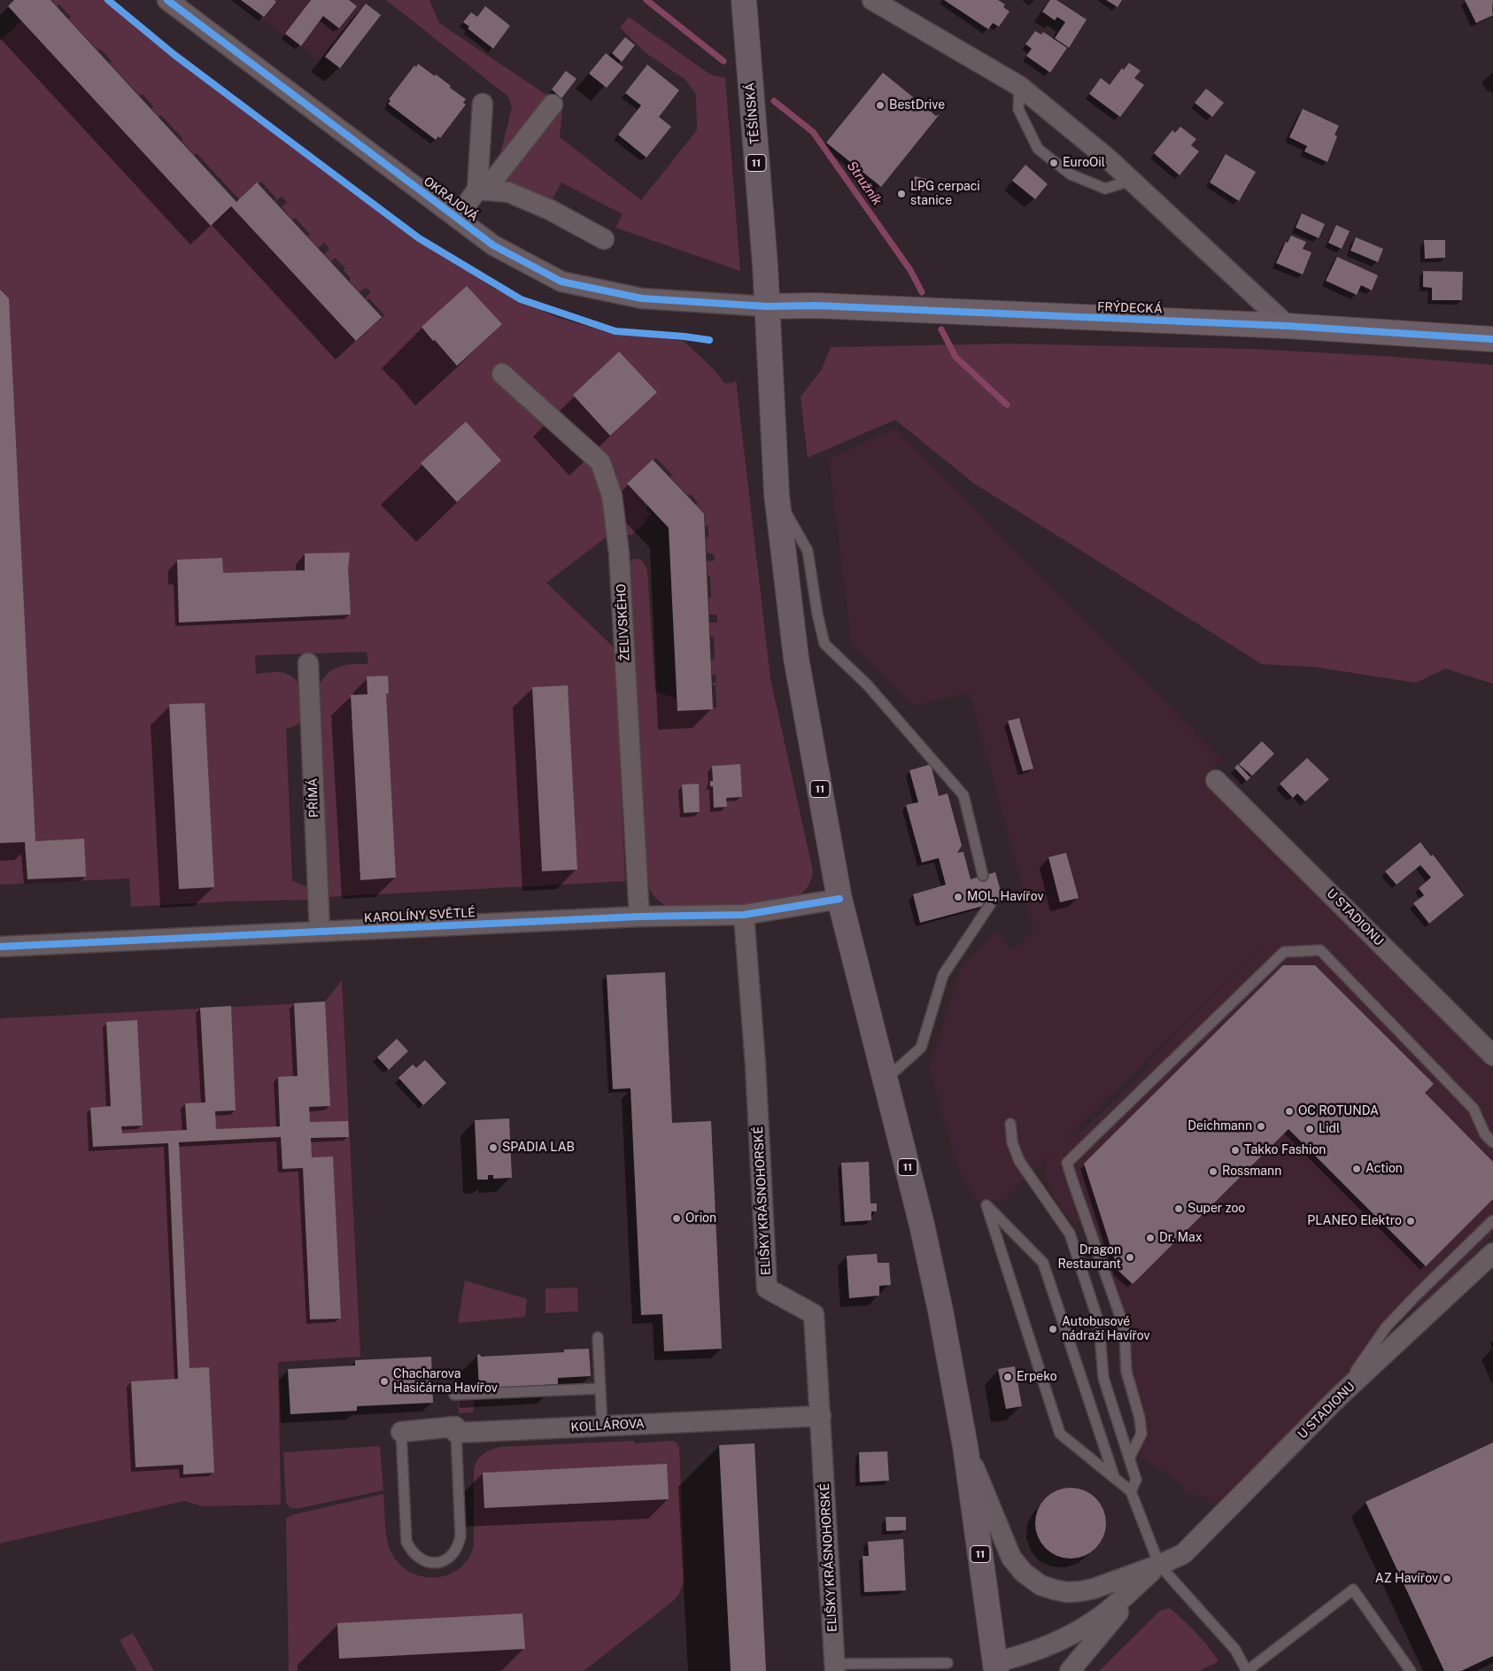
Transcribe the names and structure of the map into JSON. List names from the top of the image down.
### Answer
{
  "streets": {
    "main road": ["TĚŠÍNSKÁ", "11"],
    "street": [
      "OKRAJOVÁ",
      "FRÝDECKÁ",
      "ŽELIVSKÉHO",
      "PŘÍMÁ",
      "KAROLÍNY SVĚTLÉ",
      "U STADIONU",
      "ELIŠKY KRÁSNOHORSKÉ",
      "KOLLÁROVA"
    ]
  },
  "crossings": [
    ["TĚŠÍNSKÁ", "11"],
    ["TĚŠÍNSKÁ", "OKRAJOVÁ"],
    ["TĚŠÍNSKÁ", "FRÝDECKÁ"],
    ["11", "OKRAJOVÁ"],
    ["11", "FRÝDECKÁ"],
    ["11", "KAROLÍNY SVĚTLÉ"],
    ["11", "U STADIONU"],
    ["OKRAJOVÁ", "FRÝDECKÁ"],
    ["ŽELIVSKÉHO", "KAROLÍNY SVĚTLÉ"],
    ["PŘÍMÁ", "KAROLÍNY SVĚTLÉ"],
    ["KAROLÍNY SVĚTLÉ", "ELIŠKY KRÁSNOHORSKÉ"],
    ["ELIŠKY KRÁSNOHORSKÉ", "KOLLÁROVA"]
  ],
  "water": ["Stružník"],
  "places": [
    "BestDrive",
    "EuroOil",
    "LPG cerpaci stanice",
    "MOL, Havířov",
    "OC ROTUNDA",
    "Deichmann",
    "Lidl",
    "SPADIA LAB",
    "Takko Fashion",
    "Action",
    "Rossmann",
    "Super zoo",
    "Orion",
    "PLANEO Elektro",
    "Dr. Max",
    "Dragon Restaurant",
    "Autobusové nádraží Havířov",
    "Erpeko",
    "Chacharova Hasičárna Havířov",
    "AZ Havířov"
  ]
}
